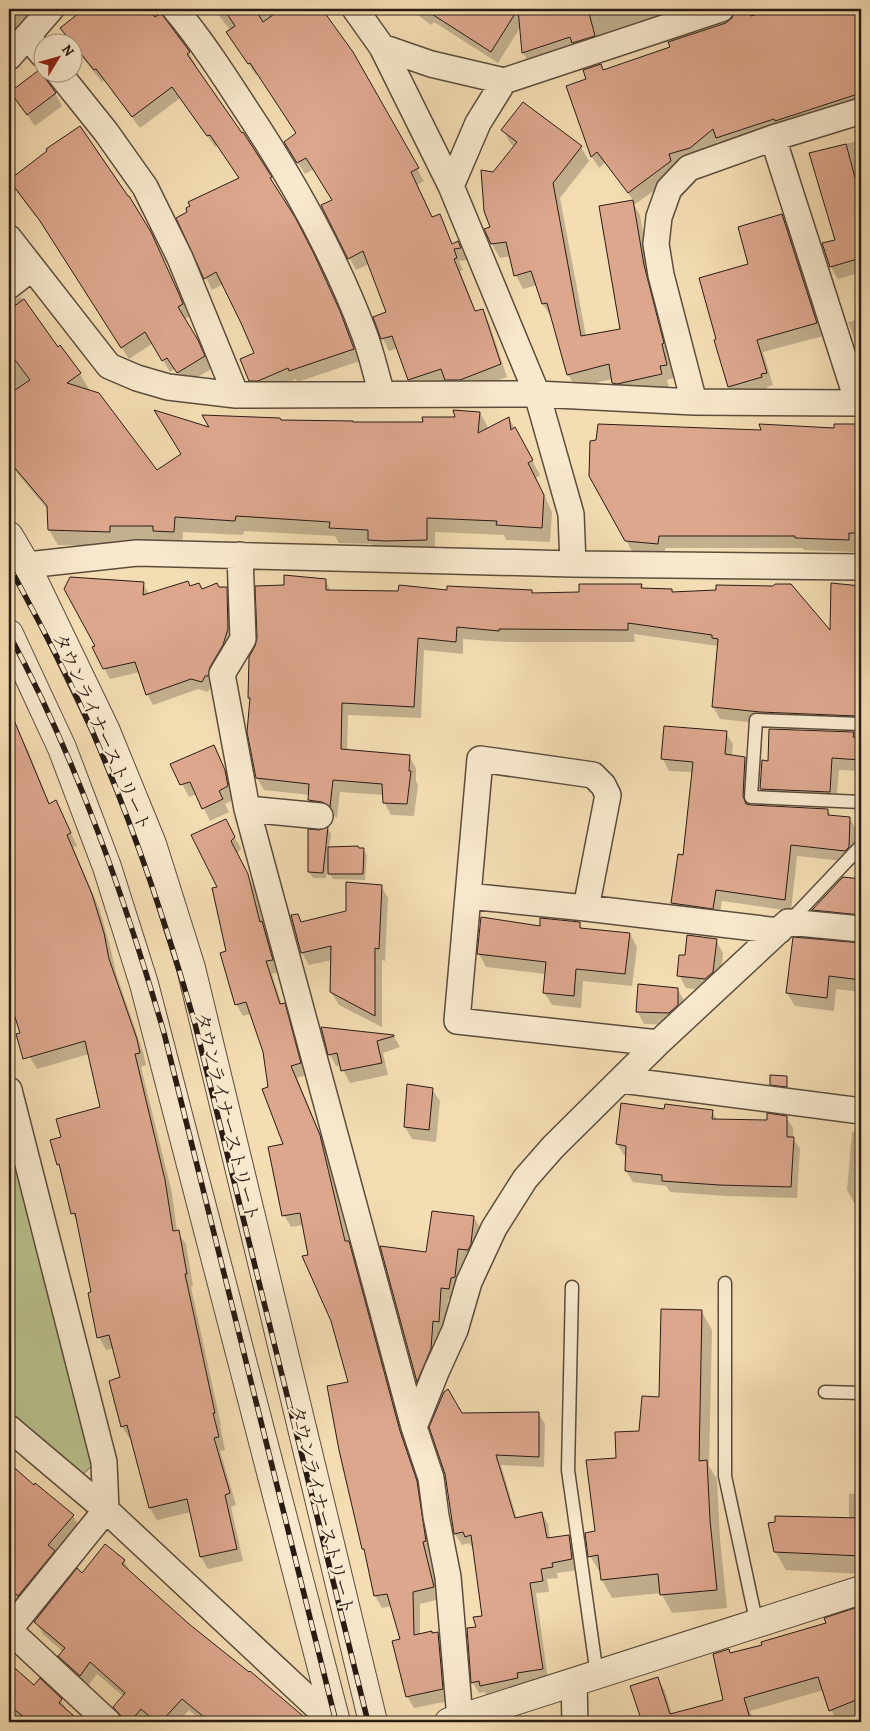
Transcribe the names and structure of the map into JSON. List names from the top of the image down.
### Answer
{
  "streets": {
    "street": ["タウンライナーストリート"]
  },
  "north": "top right"
}
